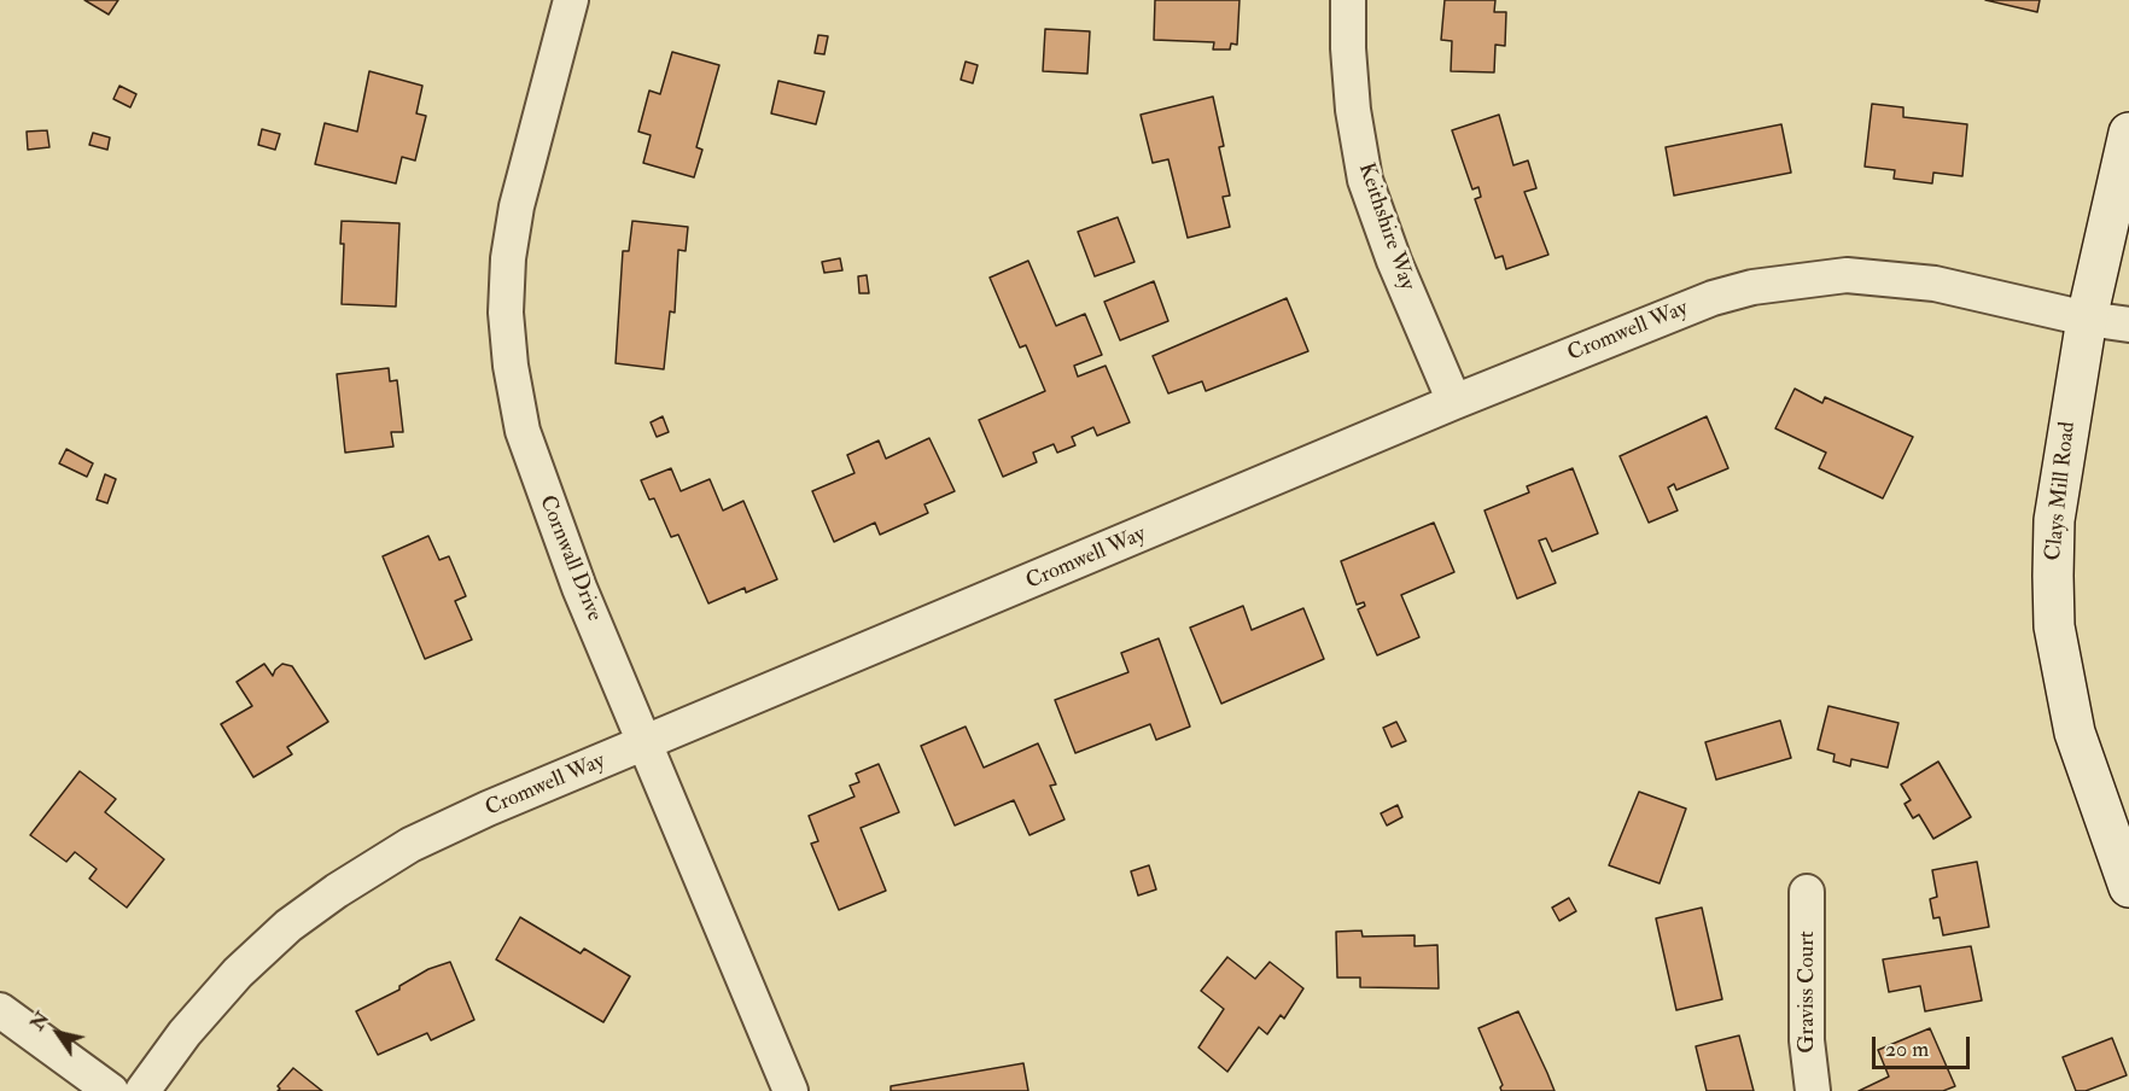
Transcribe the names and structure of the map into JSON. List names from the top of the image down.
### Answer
{
  "streets": {
    "main road": ["Clays Mill Road"],
    "street": [
      "Keithshire Way",
      "Cromwell Way",
      "Cornwall Drive",
      "Graviss Court"
    ]
  },
  "crossings": [
    ["Keithshire Way", "Cromwell Way"],
    ["Cromwell Way", "Clays Mill Road"],
    ["Cromwell Way", "Cornwall Drive"]
  ],
  "scale_bar": "20 m",
  "north": "top left"
}
